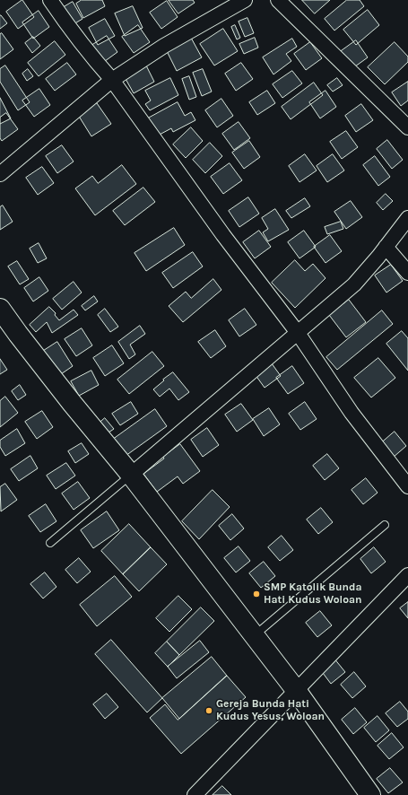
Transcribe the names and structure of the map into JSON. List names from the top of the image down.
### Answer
{
  "places": ["SMP Katolik Bunda Hati Kudus Woloan", "Gereja Bunda Hati Kudus Yesus, Woloan"]
}
